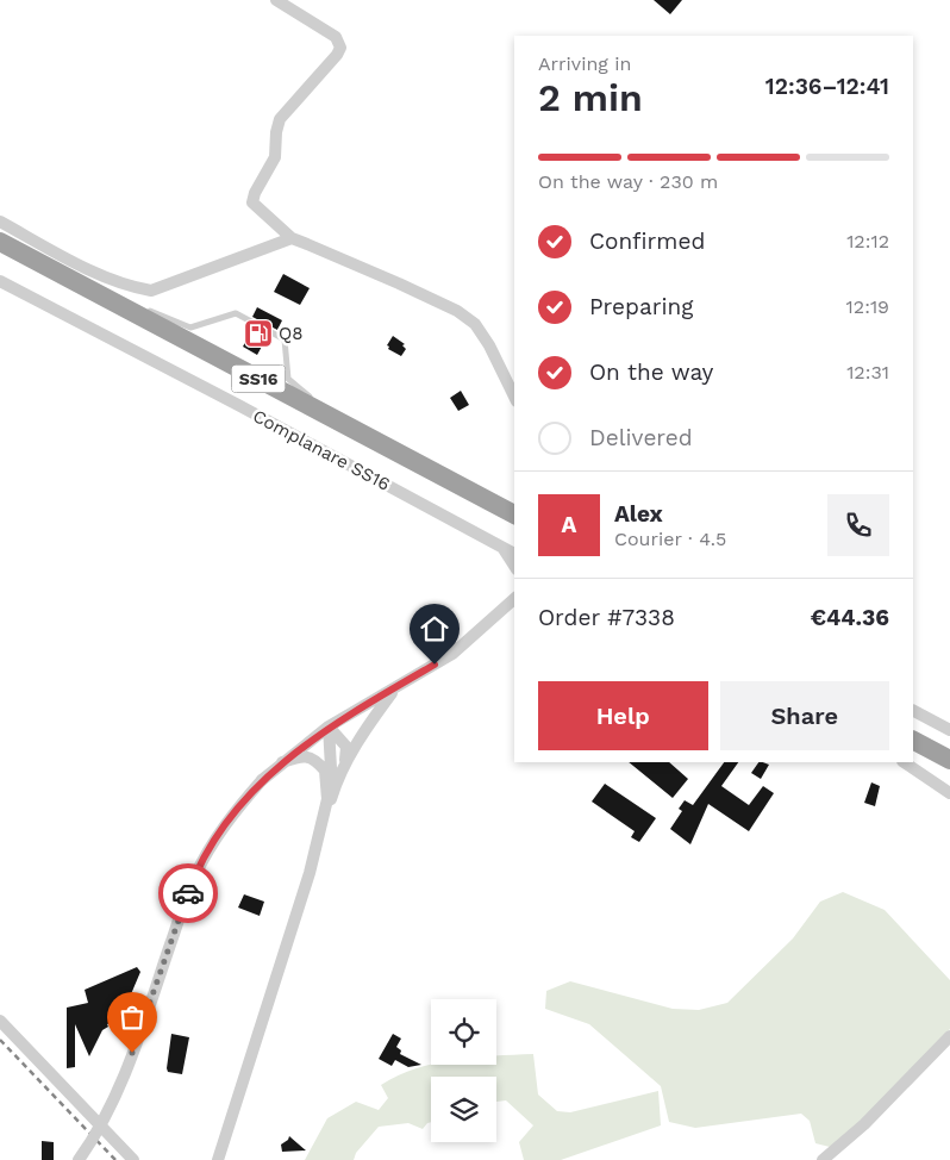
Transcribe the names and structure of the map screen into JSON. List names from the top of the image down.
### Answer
{
  "streets": {
    "highway": ["SS16"],
    "street": ["Complanare SS16"]
  },
  "places": {
    "fuel station": ["Q8"]
  },
  "page": {
    "heading": ["2 min", "Arriving in", "12:36–12:41"],
    "panel": [
      "Alex",
      "Courier · 4.5",
      "Order #7338",
      "€44.36"
    ],
    "bar": "On the way · 230 m",
    "list": [
      ["Confirmed", "12:12"],
      ["Preparing", "12:19"],
      ["On the way", "12:31"],
      "Delivered"
    ],
    "round": "A",
    "buttons": ["Help", "Share"]
  }
}
